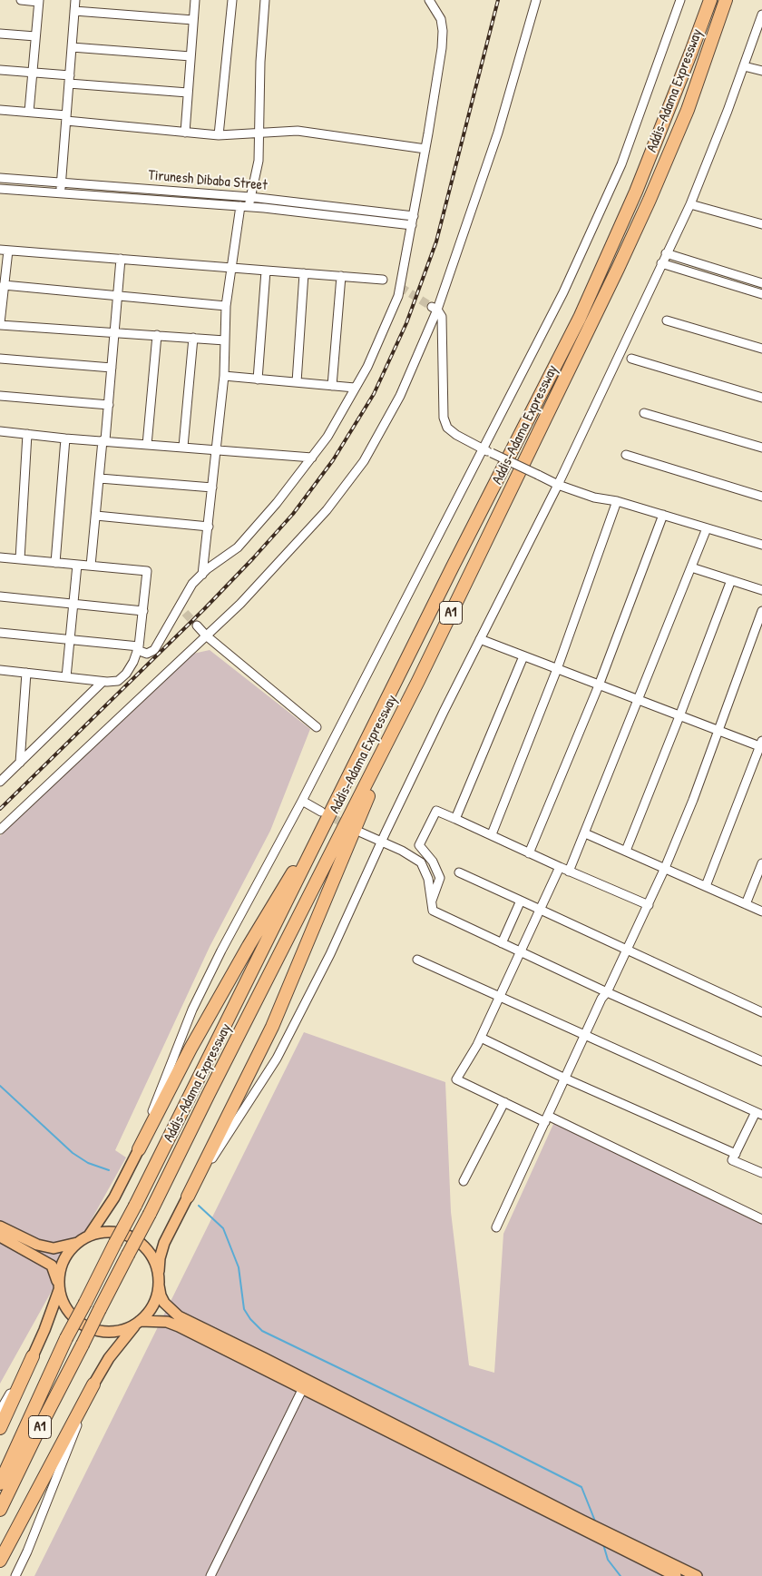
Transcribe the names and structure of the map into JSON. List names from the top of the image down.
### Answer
{
  "streets": {
    "highway": ["Addis-Adama Expressway", "A1"],
    "street": ["Tirunesh Dibaba Street"]
  }
}
